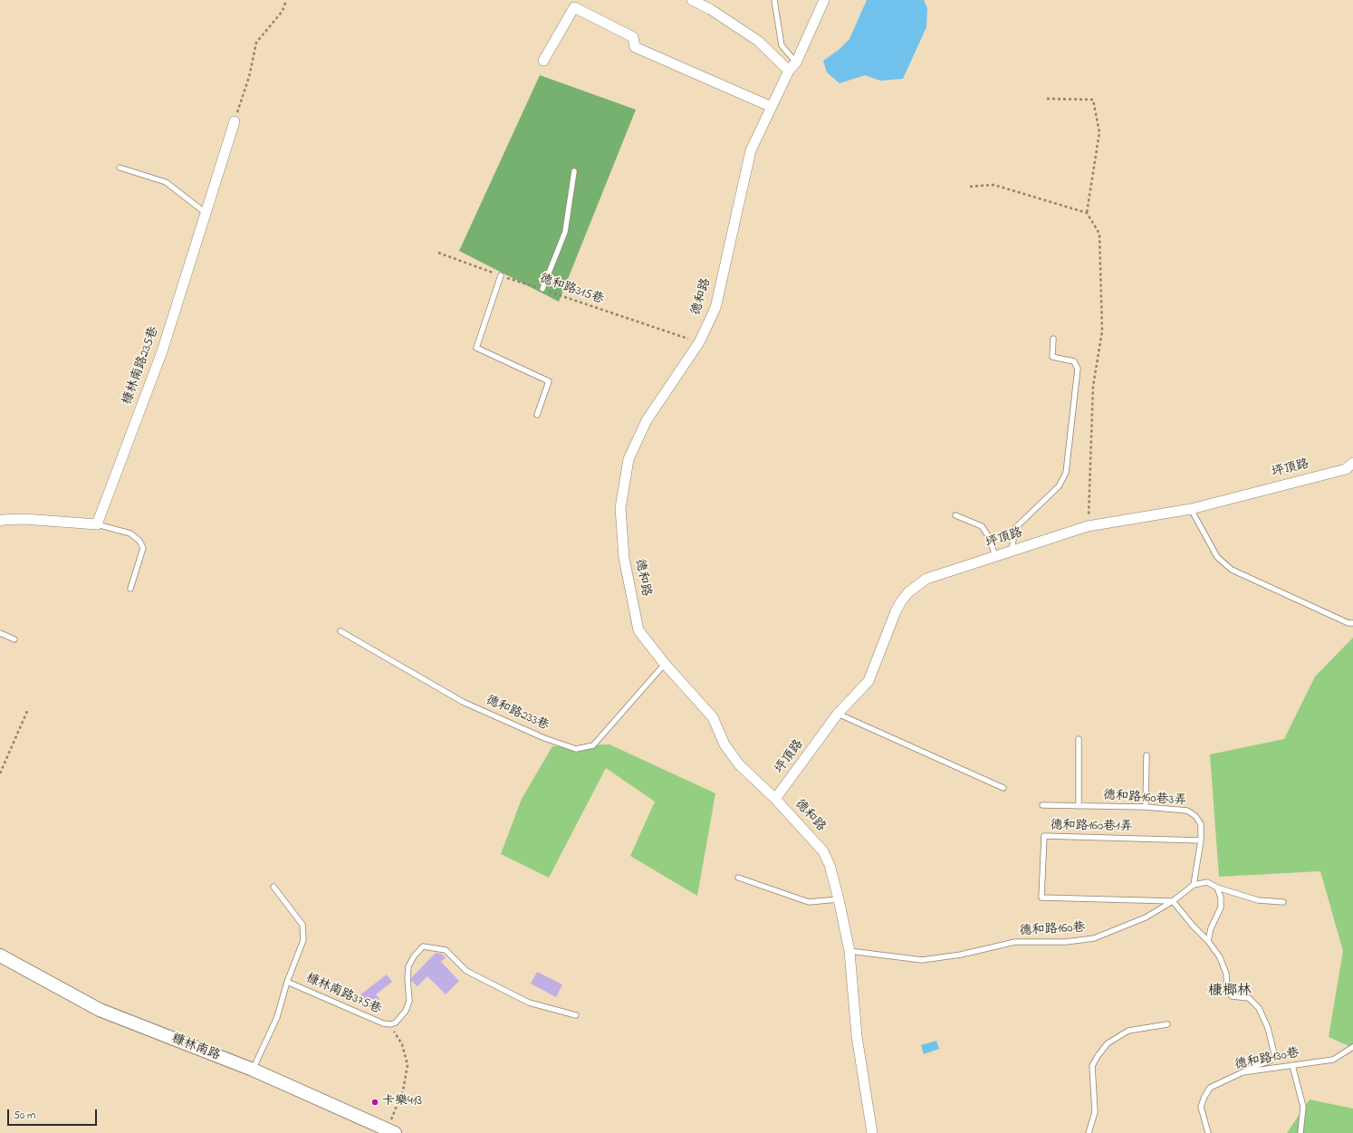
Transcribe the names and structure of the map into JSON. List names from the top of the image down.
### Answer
{
  "streets": {
    "street": [
      "德和路",
      "槺林南路235巷",
      "坪頂路",
      "糠林南路"
    ],
    "lane": [
      "德和路233巷",
      "德和路160巷3弄",
      "德和路160巷1弄",
      "德和路160巷",
      "槺林南路375巷",
      "德和路130巷"
    ],
    "path": ["德和路315巷"]
  },
  "crossings": [
    ["德和路315巷", "德和路"],
    ["德和路", "坪頂路"],
    ["德和路", "德和路233巷"],
    ["德和路", "德和路160巷"],
    ["德和路160巷3弄", "德和路160巷1弄"],
    ["德和路160巷3弄", "德和路160巷"],
    ["德和路160巷1弄", "德和路160巷"],
    ["槺林南路375巷", "糠林南路"]
  ],
  "districts": ["槺榔林"],
  "places": ["卡樂413"],
  "scale_bar": "50 m"
}
